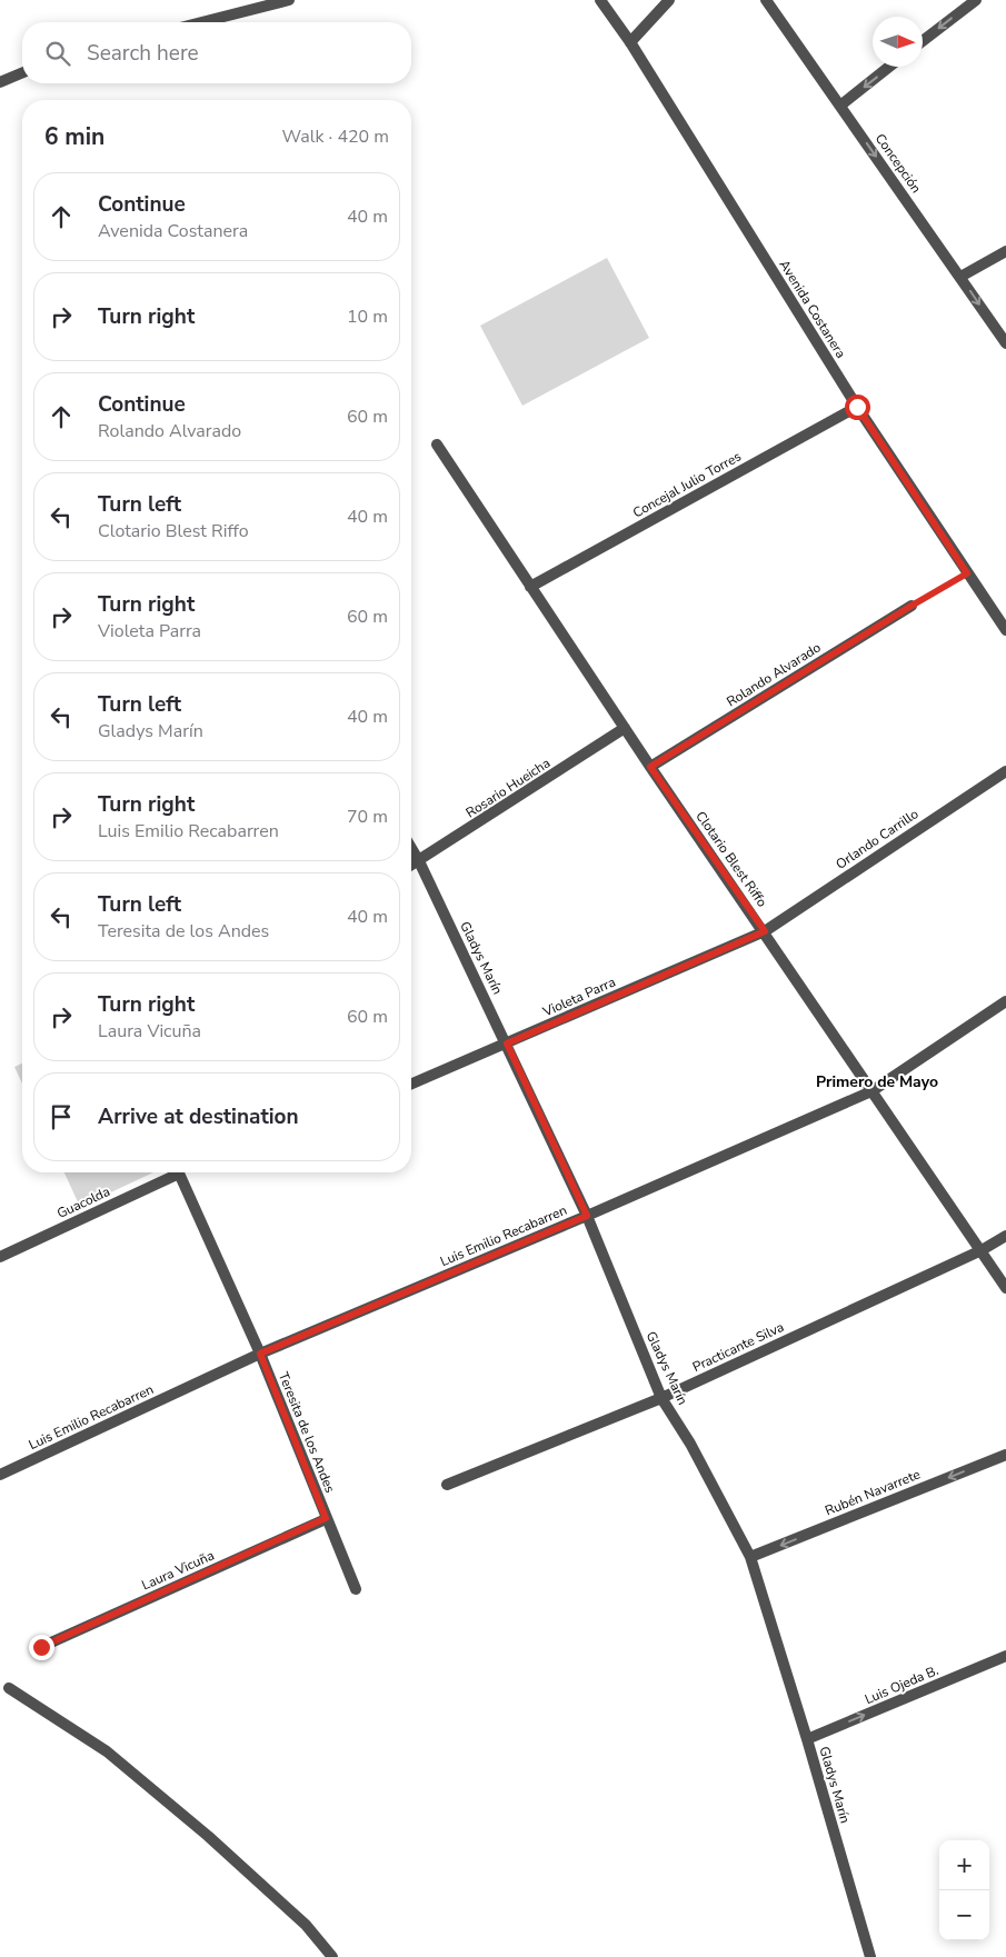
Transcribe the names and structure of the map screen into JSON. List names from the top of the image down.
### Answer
{
  "streets": {
    "street": [
      "Concepción",
      "Avenida Costanera",
      "Concejal Julio Torres",
      "Rolando Alvarado",
      "Rosario Hueicha",
      "Orlando Carrillo",
      "Clotario Blest Riffo",
      "Gladys Marín",
      "Violeta Parra",
      "Guacolda",
      "Luis Emilio Recabarren",
      "Practicante Silva",
      "Teresita de los Andes",
      "Rubén Navarrete",
      "Laura Vicuña",
      "Luis Ojeda B."
    ]
  },
  "crossings": [
    ["Avenida Costanera", "Concejal Julio Torres"],
    ["Concejal Julio Torres", "Clotario Blest Riffo"],
    ["Rolando Alvarado", "Clotario Blest Riffo"],
    ["Rosario Hueicha", "Clotario Blest Riffo"],
    ["Rosario Hueicha", "Gladys Marín"],
    ["Orlando Carrillo", "Clotario Blest Riffo"],
    ["Orlando Carrillo", "Violeta Parra"],
    ["Clotario Blest Riffo", "Violeta Parra"],
    ["Clotario Blest Riffo", "Luis Emilio Recabarren"],
    ["Clotario Blest Riffo", "Practicante Silva"],
    ["Gladys Marín", "Violeta Parra"],
    ["Gladys Marín", "Luis Emilio Recabarren"],
    ["Gladys Marín", "Practicante Silva"],
    ["Gladys Marín", "Rubén Navarrete"],
    ["Gladys Marín", "Luis Ojeda B."],
    ["Luis Emilio Recabarren", "Teresita de los Andes"],
    ["Teresita de los Andes", "Laura Vicuña"]
  ],
  "one_way": ["Concepción", "Rubén Navarrete", "Luis Ojeda B."],
  "districts": ["Primero de Mayo"],
  "north": "right",
  "page": {
    "search": "Search here",
    "heading": ["6 min", "Walk · 420 m"],
    "list": [
      ["Continue", "Avenida Costanera", "40 m"],
      ["Turn right", "10 m"],
      ["Continue", "Rolando Alvarado", "60 m"],
      ["Turn left", "Clotario Blest Riffo", "40 m"],
      ["Turn right", "Violeta Parra", "60 m"],
      ["Turn left", "Gladys Marín", "40 m"],
      ["Turn right", "Luis Emilio Recabarren", "70 m"],
      ["Turn left", "Teresita de los Andes", "40 m"],
      ["Turn right", "Laura Vicuña", "60 m"],
      "Arrive at destination"
    ],
    "map_buttons": ["+", "−"]
  }
}
